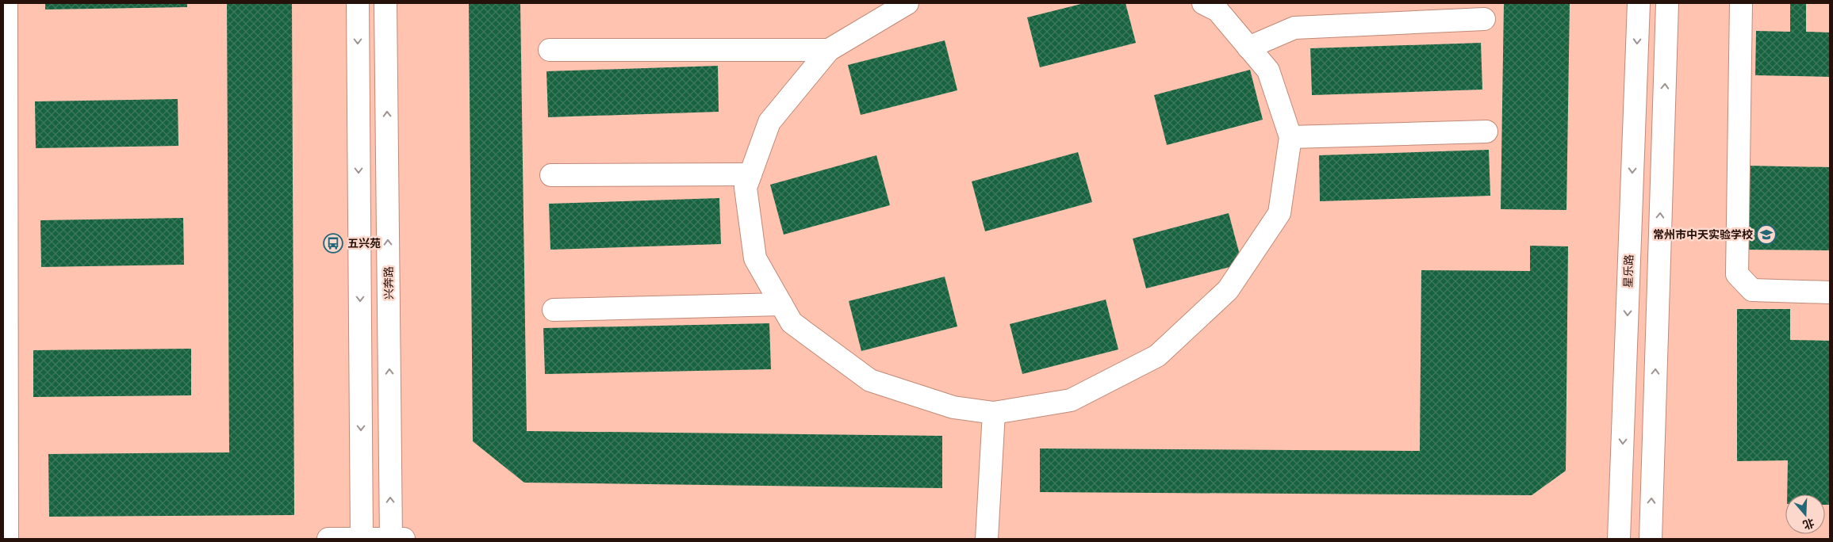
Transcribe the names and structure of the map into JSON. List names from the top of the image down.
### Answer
{
  "streets": {
    "street": ["星乐路", "兴奔路"]
  },
  "places": {
    "school or university": ["常州市中天实验学校"],
    "bus stop": ["五兴苑"]
  },
  "north": "bottom"
}
